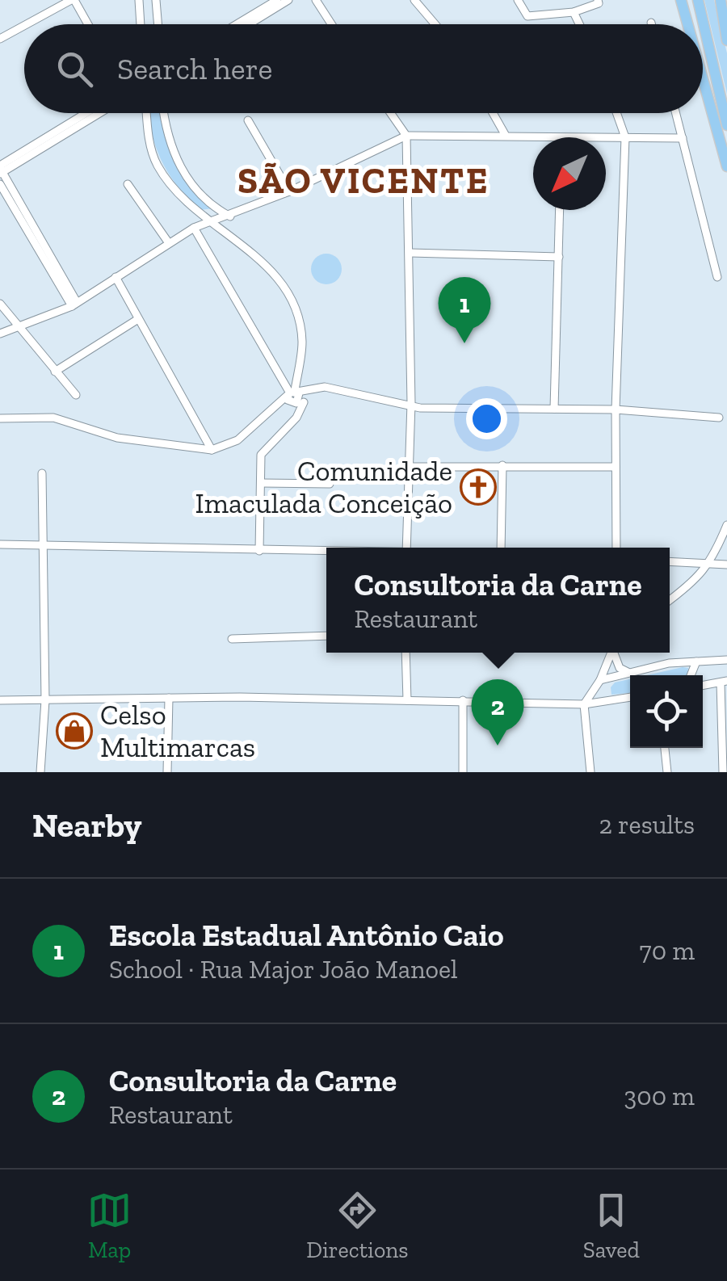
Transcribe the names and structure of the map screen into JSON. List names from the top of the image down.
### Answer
{
  "districts": ["SÃO VICENTE"],
  "places": {
    "church": ["Comunidade Imaculada Conceição"],
    "shop": ["Celso Multimarcas"]
  },
  "north": "bottom left",
  "page": {
    "search": "Search here",
    "pins": ["1", "2"],
    "popup": ["Consultoria da Carne", "Restaurant"],
    "heading": ["Nearby", "2 results"],
    "list": [
      {
        "mark": "1",
        "name": "Escola Estadual Antônio Caio",
        "note": "School · Rua Major João Manoel",
        "value": "70 m"
      },
      {
        "mark": "2",
        "name": "Consultoria da Carne",
        "note": "Restaurant",
        "value": "300 m"
      }
    ],
    "nav": ["Map", "Directions", "Saved"]
  }
}
